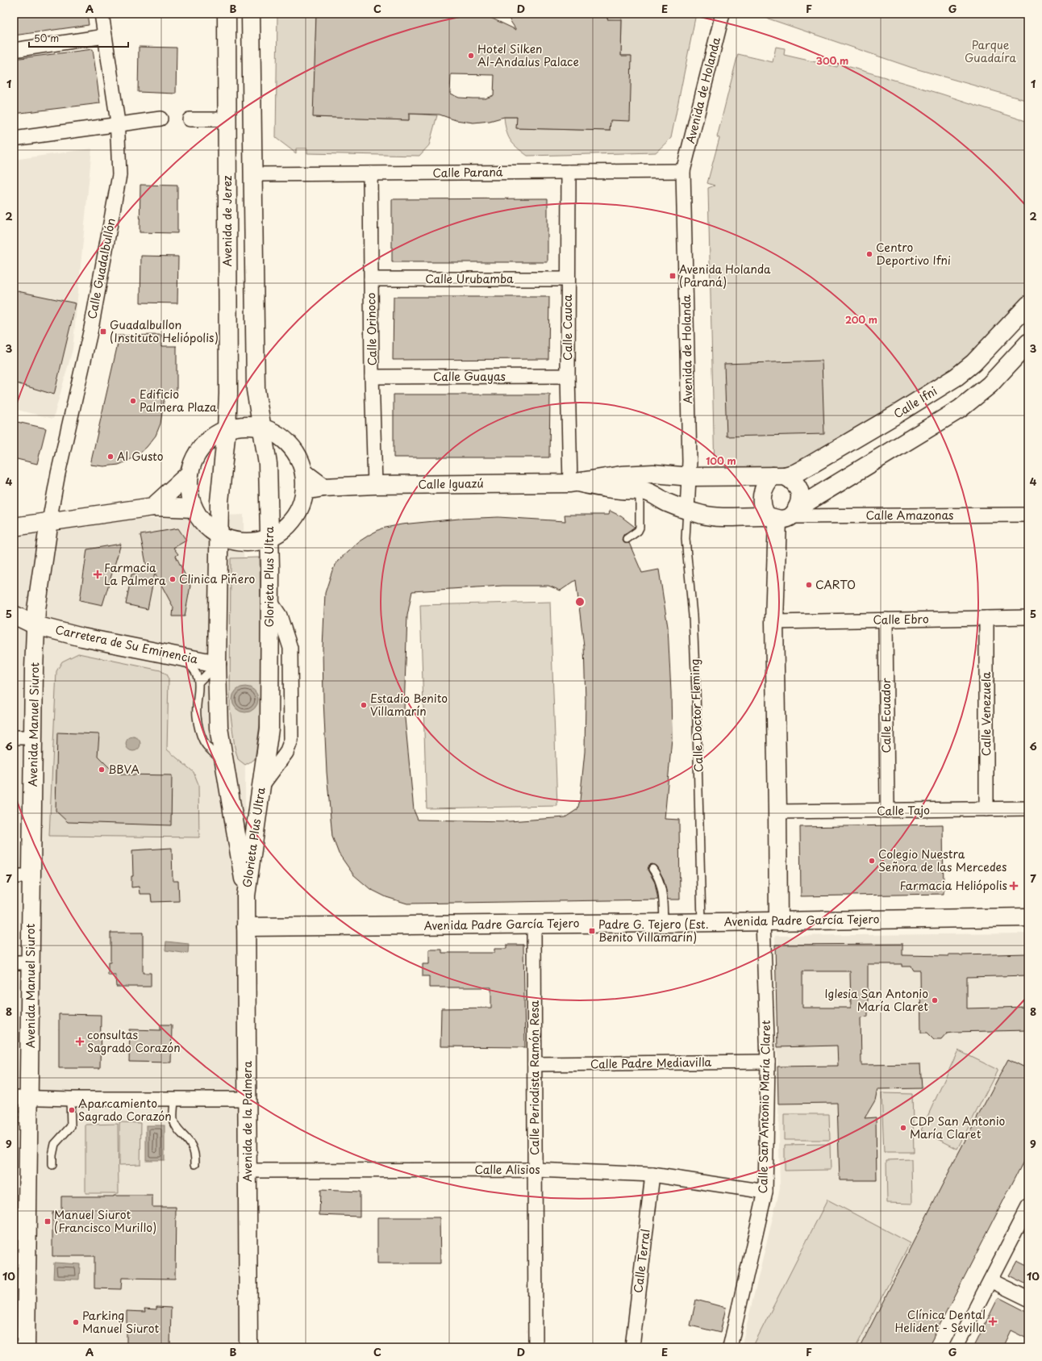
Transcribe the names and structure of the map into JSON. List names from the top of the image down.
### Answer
{
  "streets": {
    "main road": [
      "Avenida de Jerez",
      "Calle Ifni",
      "Calle Iguazú",
      "Glorieta Plus Ultra",
      "Carretera de Su Eminencia",
      "Avenida Manuel Siurot",
      "Avenida Padre García Tejero",
      "Avenida de la Palmera"
    ],
    "street": [
      "Avenida de Holanda",
      "Calle Paraná",
      "Calle Guadalbullón",
      "Calle Urubamba",
      "Calle Cauca",
      "Calle Orinoco",
      "Calle Guayas",
      "Calle Amazonas",
      "Calle Ebro",
      "Calle Venezuela",
      "Calle Ecuador",
      "Calle Tajo",
      "Calle Padre Mediavilla",
      "Calle Periodista Ramón Resa",
      "Calle San Antonio María Claret",
      "Calle Alisios",
      "Calle Terral"
    ],
    "lane": ["Calle Doctor Fleming"]
  },
  "crossings": [
    ["Avenida de Holanda", "Calle Paraná"],
    ["Avenida de Holanda", "Calle Ifni"],
    ["Avenida de Holanda", "Calle Iguazú"],
    ["Avenida de Holanda", "Calle Doctor Fleming"],
    ["Calle Paraná", "Calle Cauca"],
    ["Calle Paraná", "Calle Orinoco"],
    ["Avenida de Jerez", "Glorieta Plus Ultra"],
    ["Calle Guadalbullón", "Avenida Manuel Siurot"],
    ["Calle Urubamba", "Calle Cauca"],
    ["Calle Urubamba", "Calle Orinoco"],
    ["Calle Cauca", "Calle Guayas"],
    ["Calle Cauca", "Calle Iguazú"],
    ["Calle Orinoco", "Calle Guayas"],
    ["Calle Orinoco", "Calle Iguazú"],
    ["Calle Ifni", "Calle Iguazú"],
    ["Calle Ifni", "Calle Amazonas"],
    ["Calle Iguazú", "Calle Amazonas"],
    ["Calle Iguazú", "Calle Doctor Fleming"],
    ["Glorieta Plus Ultra", "Carretera de Su Eminencia"],
    ["Glorieta Plus Ultra", "Avenida de la Palmera"],
    ["Calle Ebro", "Calle Venezuela"],
    ["Calle Ebro", "Calle Ecuador"],
    ["Carretera de Su Eminencia", "Avenida Manuel Siurot"],
    ["Calle Venezuela", "Calle Tajo"],
    ["Calle Doctor Fleming", "Avenida Padre García Tejero"],
    ["Calle Ecuador", "Calle Tajo"],
    ["Avenida Padre García Tejero", "Calle Periodista Ramón Resa"],
    ["Avenida Padre García Tejero", "Calle San Antonio María Claret"],
    ["Avenida Padre García Tejero", "Avenida de la Palmera"],
    ["Calle Padre Mediavilla", "Calle Periodista Ramón Resa"],
    ["Calle Padre Mediavilla", "Calle San Antonio María Claret"],
    ["Calle Periodista Ramón Resa", "Calle Alisios"],
    ["Calle San Antonio María Claret", "Calle Alisios"],
    ["Avenida de la Palmera", "Calle Alisios"],
    ["Calle Alisios", "Calle Terral"]
  ],
  "parks": ["Parque Guadaíra"],
  "places": {
    "other": [
      "Hotel Silken Al-Andalus Palace",
      "Centro Deportivo Ifni",
      "Edificio Palmera Plaza",
      "Al Gusto",
      "Clinica Piñero",
      "CARTO",
      "Estadio Benito Villamarín",
      "BBVA",
      "Colegio Nuestra Señora de las Mercedes",
      "Iglesia San Antonio María Claret",
      "Aparcamiento Sagrado Corazón",
      "CDP San Antonio María Claret",
      "Parking Manuel Siurot"
    ],
    "transit": [
      "Avenida Holanda (Paraná)",
      "Guadalbullon (Instituto Heliópolis)",
      "Padre G. Tejero (Est. Benito Villamarín)",
      "Manuel Siurot (Francisco Murillo)"
    ],
    "health": [
      "Farmacia La Palmera",
      "Farmacia Heliópolis",
      "consultas Sagrado Corazón",
      "Clínica Dental Helident - Sevilla"
    ]
  },
  "scale_bar": "50 m",
  "grid": {
    "columns": [
      "A",
      "B",
      "C",
      "D",
      "E",
      "F",
      "G"
    ],
    "rows": [
      "1",
      "2",
      "3",
      "4",
      "5",
      "6",
      "7",
      "8",
      "9",
      "10"
    ]
  },
  "rings": ["300 m", "200 m", "100 m"]
}
